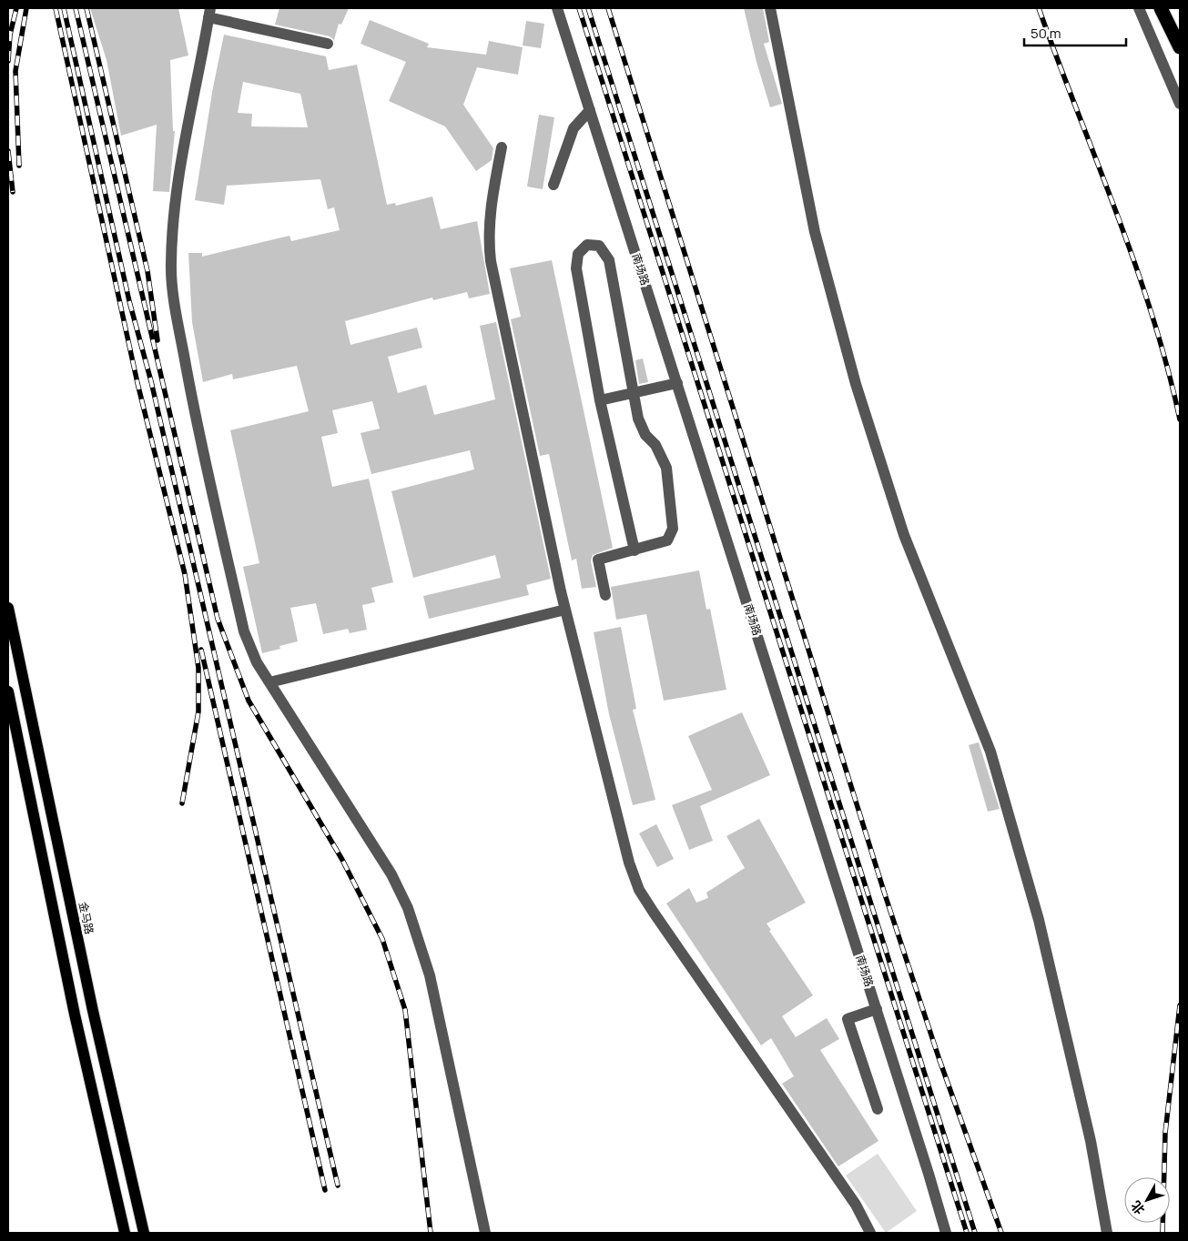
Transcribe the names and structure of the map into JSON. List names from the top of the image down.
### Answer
{
  "streets": {
    "main road": ["金马路"],
    "street": ["南场路"]
  },
  "scale_bar": "50 m",
  "north": "bottom left"
}
